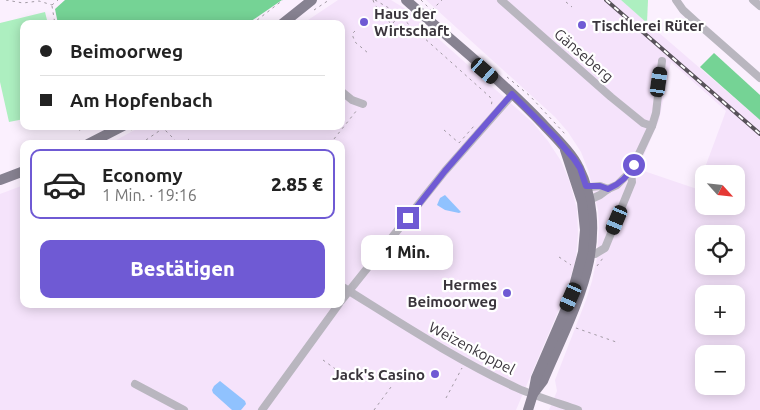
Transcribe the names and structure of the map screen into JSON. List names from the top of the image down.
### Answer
{
  "streets": {
    "street": ["Gänseberg", "Weizenkoppel"]
  },
  "places": [
    "Haus der Wirtschaft",
    "Tischlerei Rüter",
    "Hermes Beimoorweg",
    "Jack's Casino"
  ],
  "north": "bottom right",
  "page": {
    "banner": ["Beimoorweg", "Am Hopfenbach"],
    "list": [
      {
        "name": "Economy",
        "note": "1 Min. · 19:16",
        "value": "2.85 €"
      }
    ],
    "map_buttons": ["+", "−"],
    "buttons": "Bestätigen",
    "bubble": "1 Min."
  }
}
